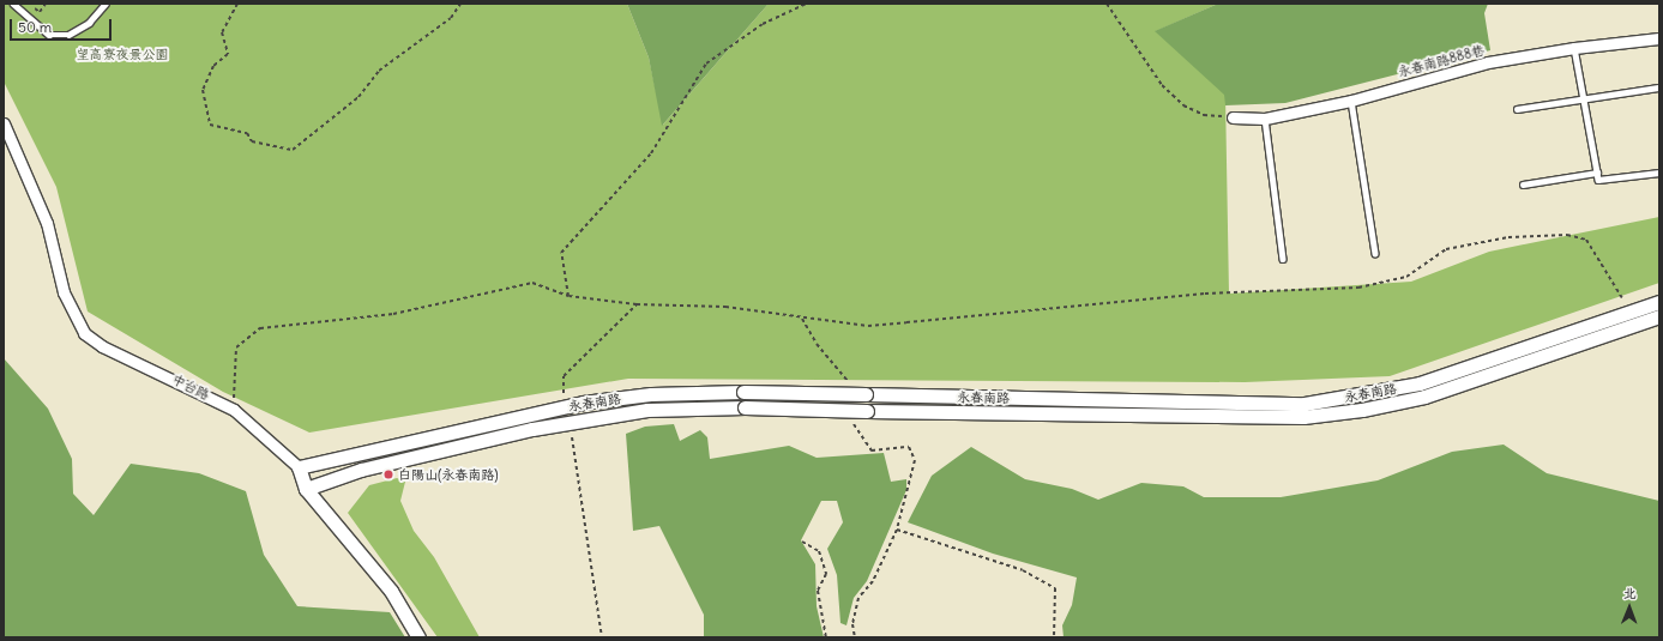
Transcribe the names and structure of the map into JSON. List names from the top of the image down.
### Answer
{
  "streets": {
    "street": ["永春南路888巷", "中台路", "永春南路"]
  },
  "crossings": [
    ["中台路", "永春南路"]
  ],
  "parks": ["望高寮夜景公園"],
  "places": ["白陽山(永春南路)"],
  "scale_bar": "50 m",
  "north": "top"
}
